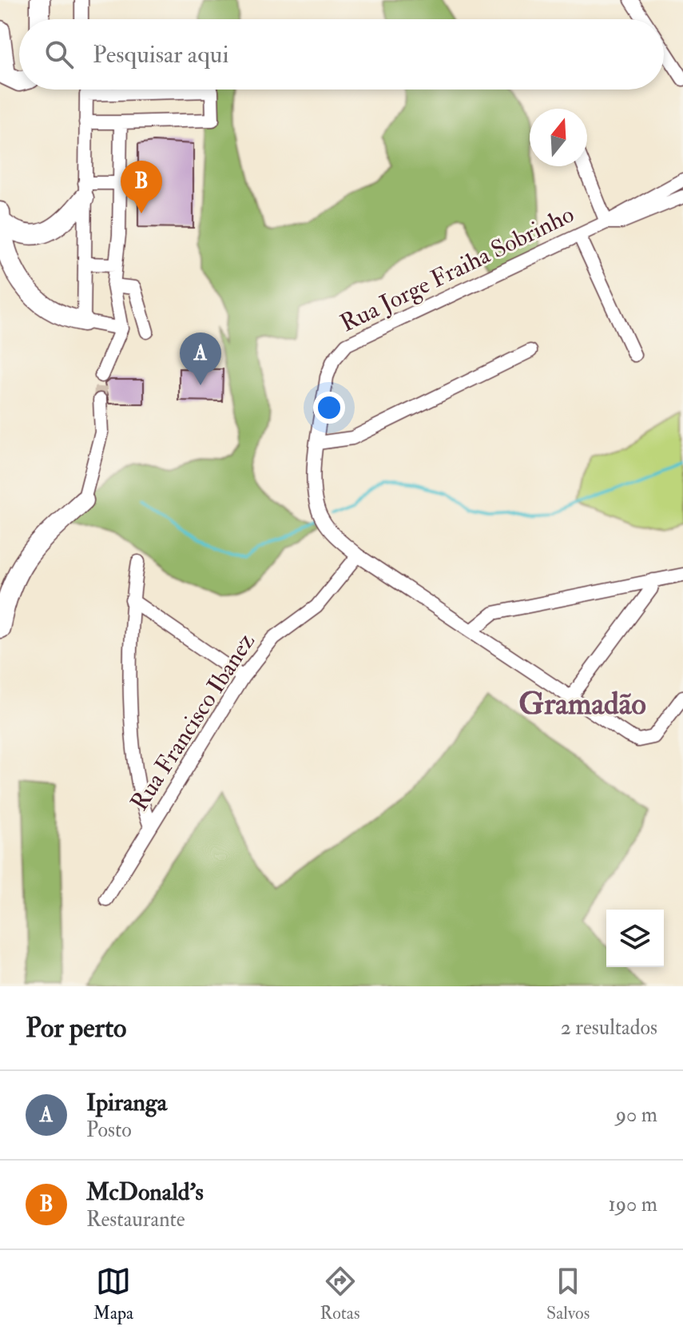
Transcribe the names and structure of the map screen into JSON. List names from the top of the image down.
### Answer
{
  "streets": {
    "street": ["Rua Jorge Fraiha Sobrinho", "Rua Francisco Ibanez"]
  },
  "crossings": [
    ["Rua Jorge Fraiha Sobrinho", "Rua Francisco Ibanez"]
  ],
  "districts": ["Gramadão"],
  "north": "top",
  "page": {
    "search": "Pesquisar aqui",
    "pins": ["B", "A"],
    "heading": ["Por perto", "2 resultados"],
    "list": [
      {
        "mark": "A",
        "name": "Ipiranga",
        "note": "Posto",
        "value": "90 m"
      },
      {
        "mark": "B",
        "name": "McDonald's",
        "note": "Restaurante",
        "value": "190 m"
      }
    ],
    "nav": ["Mapa", "Rotas", "Salvos"]
  }
}
